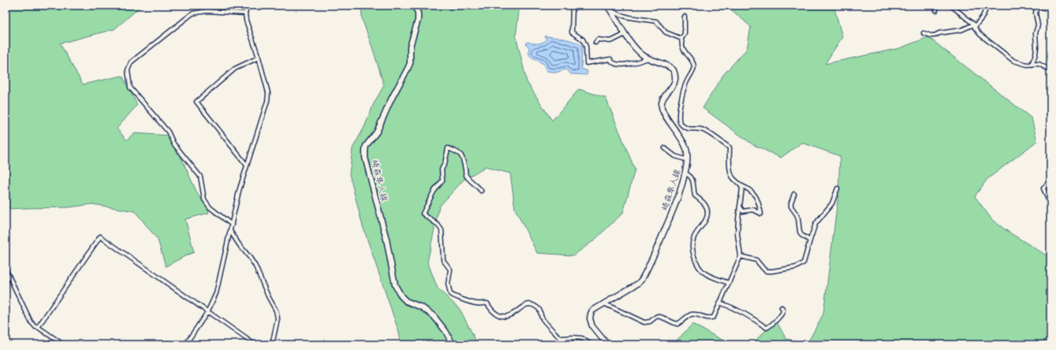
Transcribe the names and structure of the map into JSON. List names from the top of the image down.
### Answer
{
  "streets": {
    "main road": ["崎森隼人線"]
  }
}
